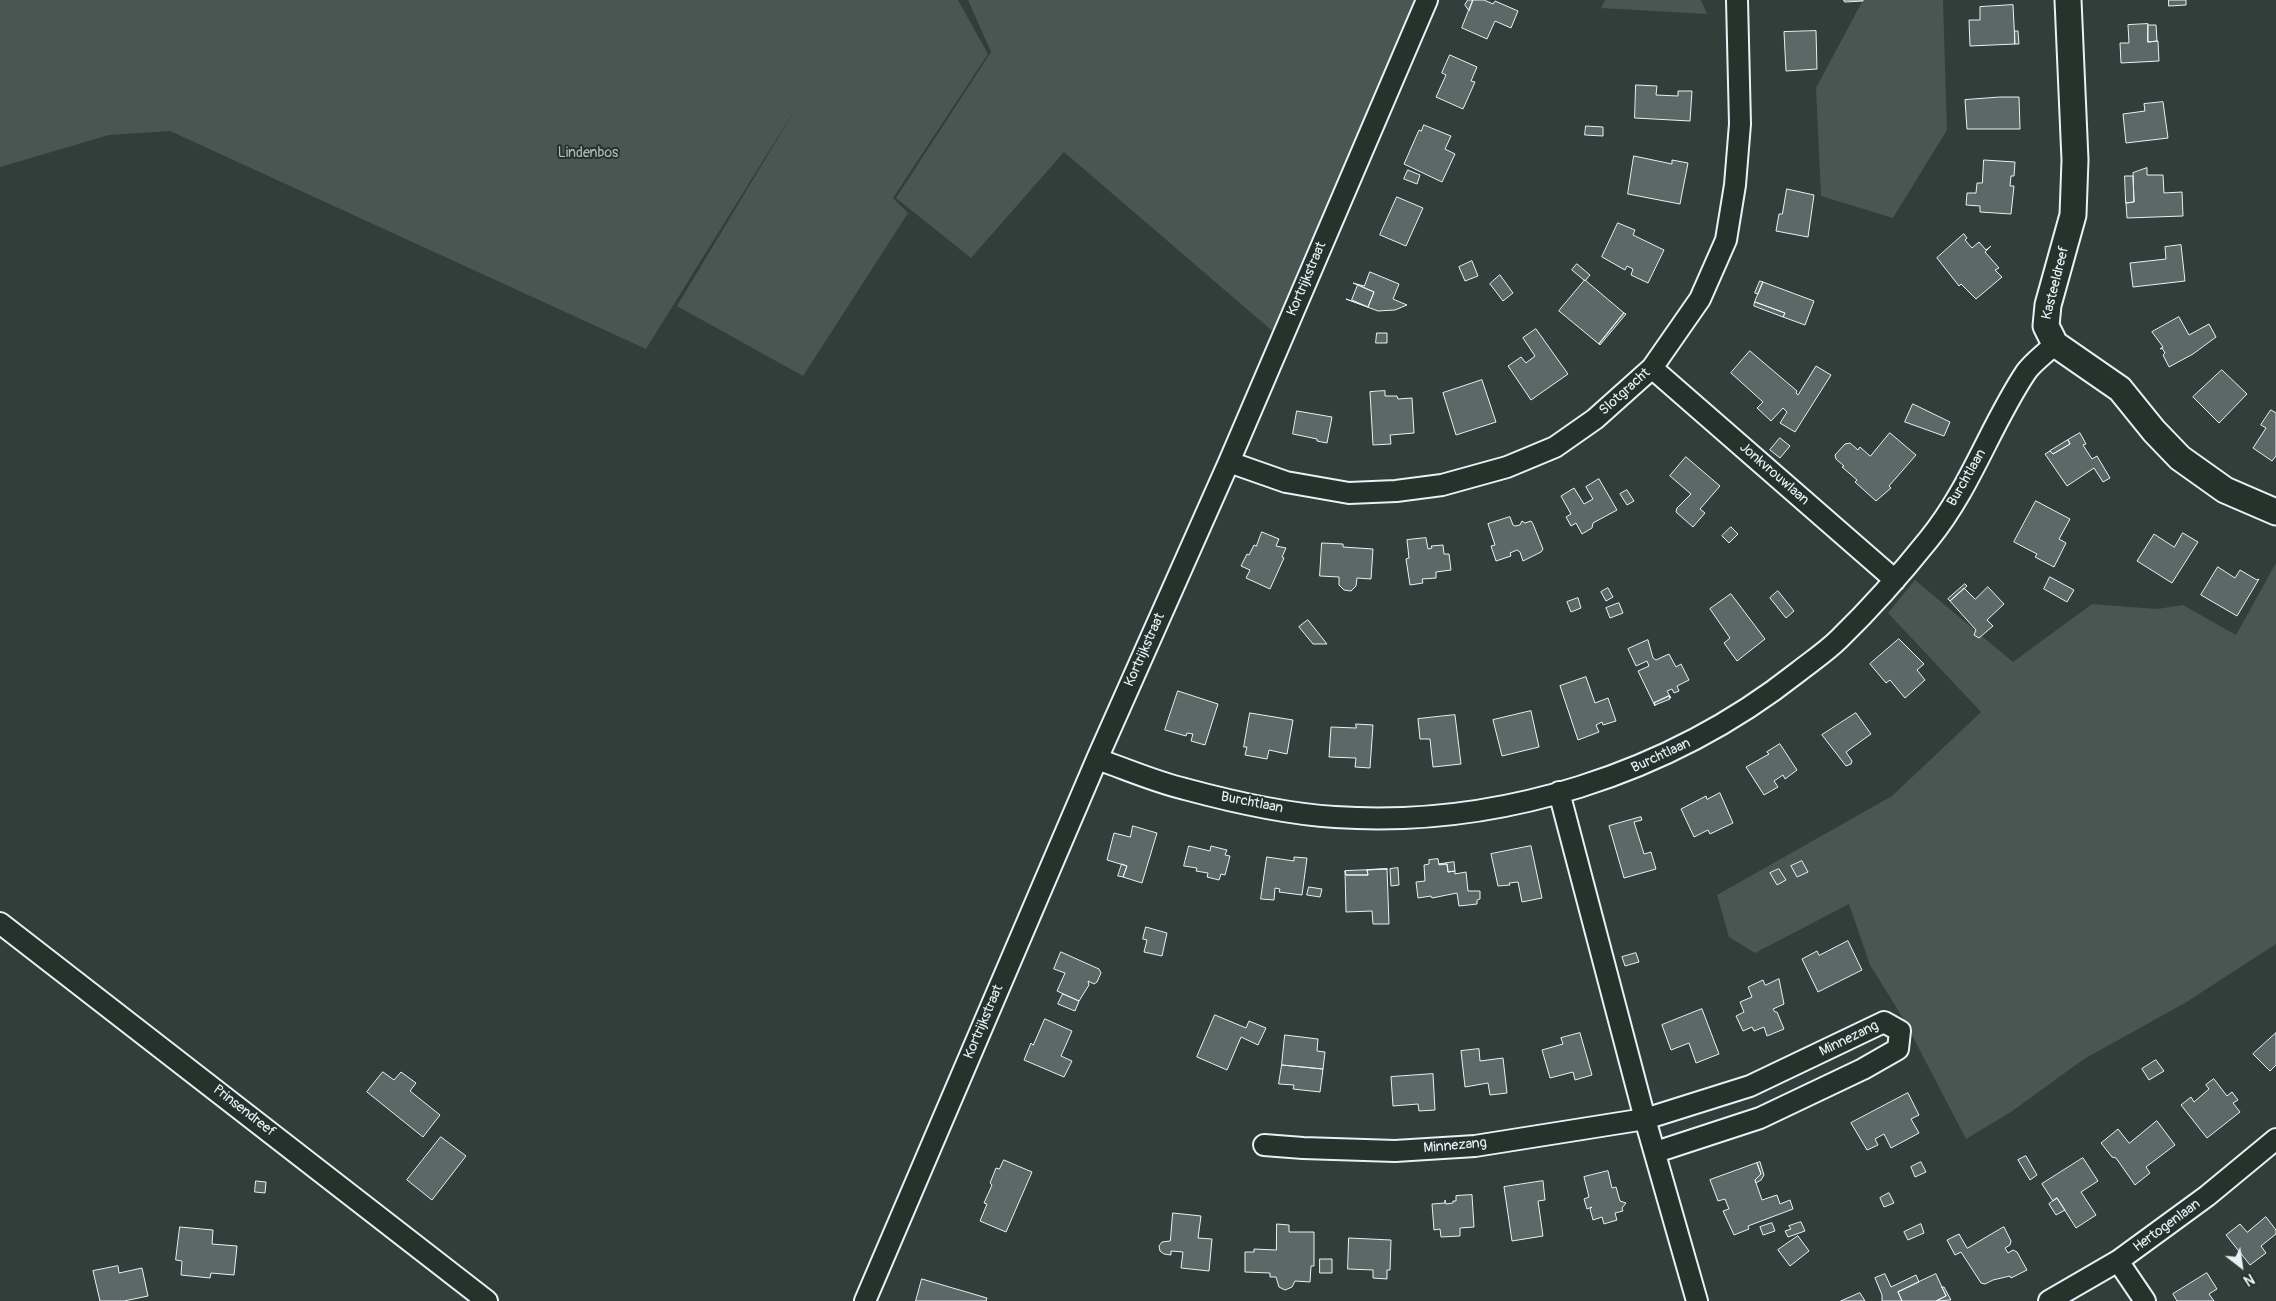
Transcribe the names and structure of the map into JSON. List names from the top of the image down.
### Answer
{
  "streets": {
    "street": [
      "Kortrijkstraat",
      "Kasteeldreef",
      "Slotgracht",
      "Jonkvrouwlaan",
      "Burchtlaan",
      "Minnezang",
      "Prinsendreef",
      "Hertogenlaan"
    ]
  },
  "crossings": [
    ["Kortrijkstraat", "Slotgracht"],
    ["Kortrijkstraat", "Burchtlaan"],
    ["Kasteeldreef", "Burchtlaan"],
    ["Slotgracht", "Jonkvrouwlaan"],
    ["Jonkvrouwlaan", "Burchtlaan"]
  ],
  "parks": ["Lindenbos"],
  "north": "bottom right"
}
